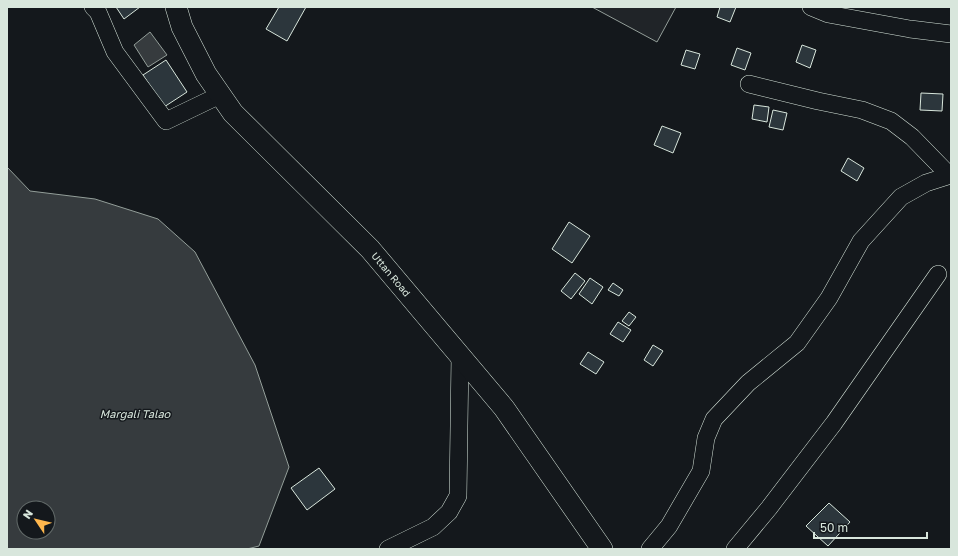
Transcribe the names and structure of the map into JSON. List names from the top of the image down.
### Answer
{
  "streets": {
    "main road": ["Uttan Road"]
  },
  "water": ["Margali Talao"],
  "scale_bar": "50 m",
  "north": "top left"
}
